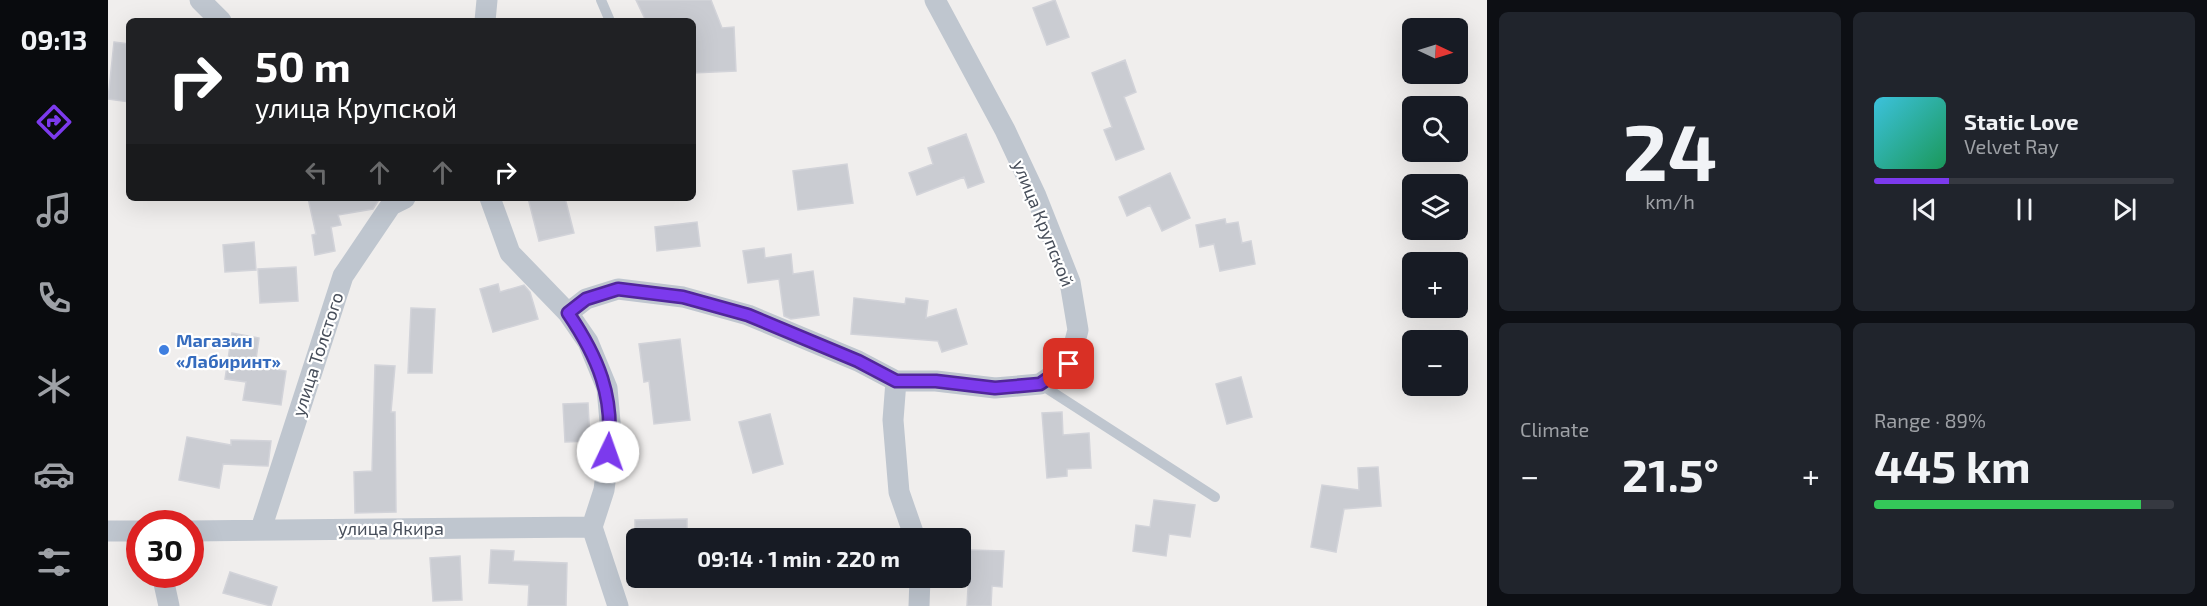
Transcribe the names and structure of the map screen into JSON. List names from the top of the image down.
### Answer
{
  "streets": {
    "street": ["улица Крупской", "улица Толстого", "улица Якира"]
  },
  "crossings": [
    ["улица Толстого", "улица Якира"]
  ],
  "places": ["Магазин «Лабиринт»"],
  "north": "right",
  "page": {
    "tabs": "09:13",
    "tile": [
      ["24", "km/h"],
      "Climate",
      ["Range · 89%", "445 km"]
    ],
    "map_buttons": ["+", "−"],
    "turn": ["50 m", "улица Крупской"],
    "song": ["Static Love", "Velvet Ray"],
    "heat": ["−", "21.5°", "+"],
    "limit": "30",
    "trip": "09:14 · 1 min · 220 m"
  }
}
